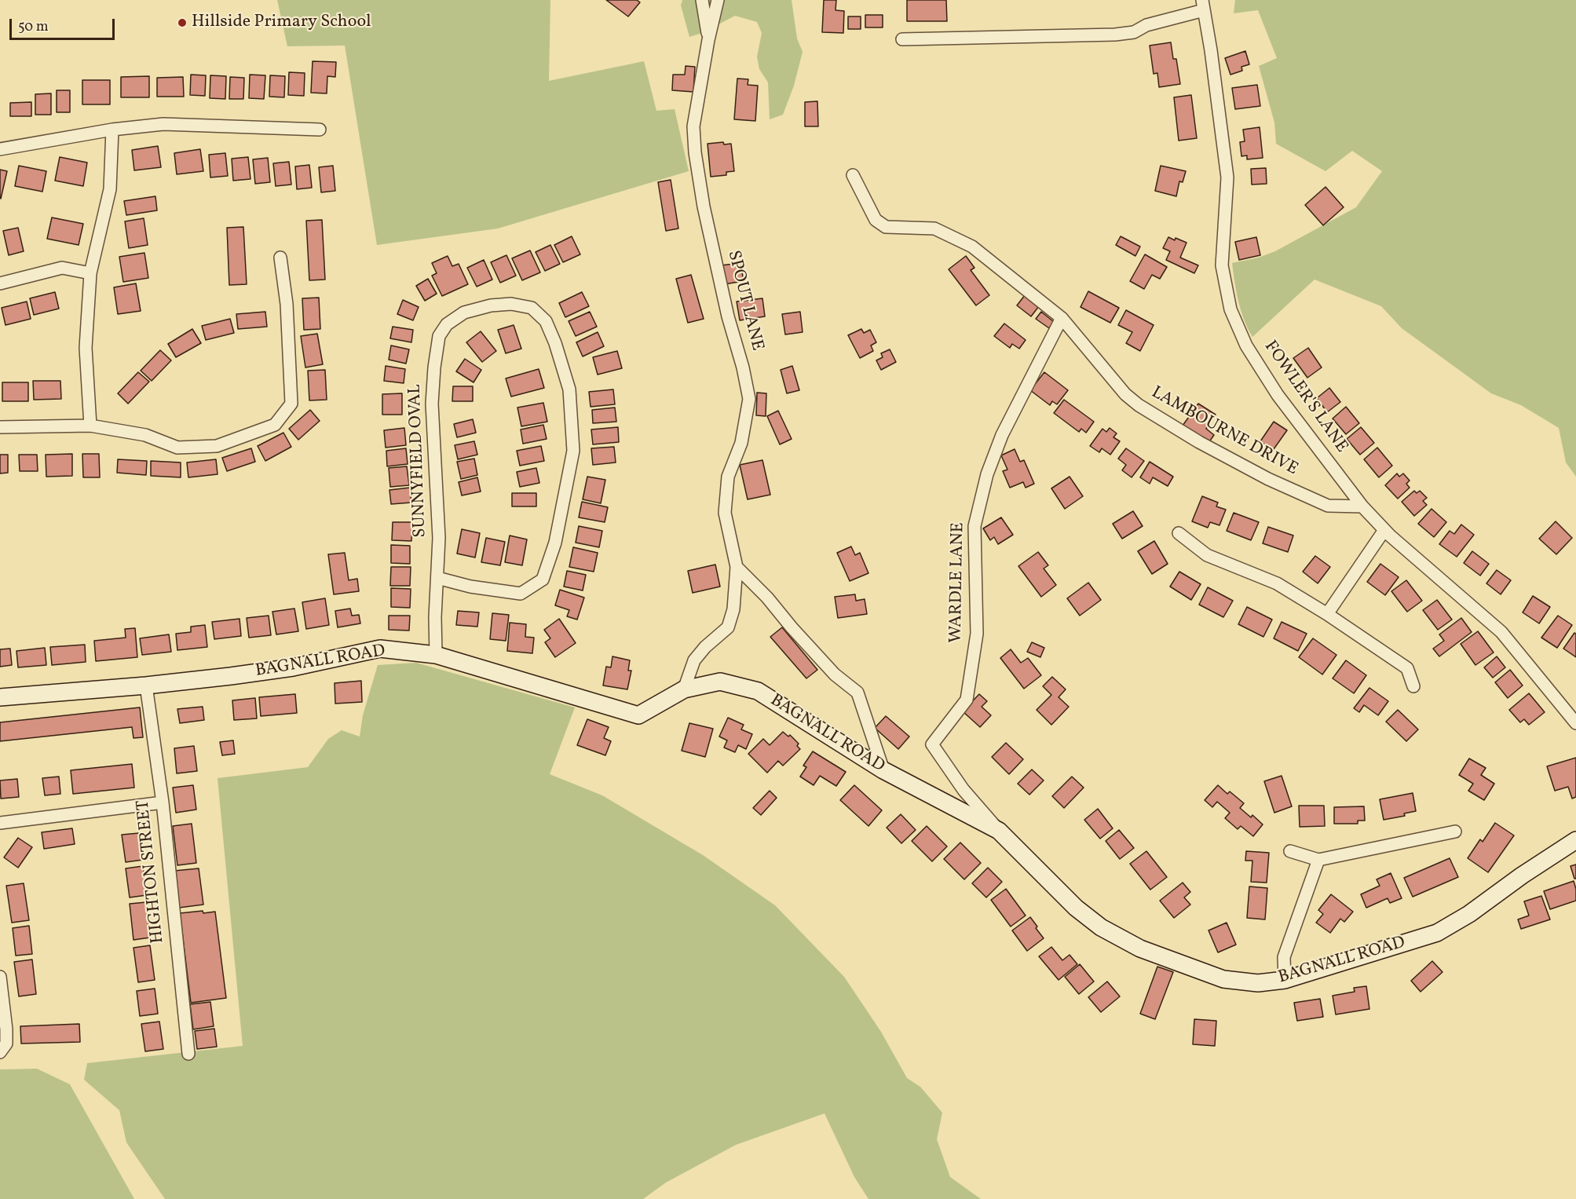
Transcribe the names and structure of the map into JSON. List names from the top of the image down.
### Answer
{
  "streets": {
    "street": [
      "SPOUT LANE",
      "FOWLER'S LANE",
      "LAMBOURNE DRIVE",
      "SUNNYFIELD OVAL",
      "WARDLE LANE",
      "BAGNALL ROAD",
      "HIGHTON STREET"
    ]
  },
  "crossings": [
    ["SPOUT LANE", "BAGNALL ROAD"],
    ["FOWLER'S LANE", "LAMBOURNE DRIVE"],
    ["LAMBOURNE DRIVE", "WARDLE LANE"],
    ["SUNNYFIELD OVAL", "BAGNALL ROAD"],
    ["WARDLE LANE", "BAGNALL ROAD"],
    ["BAGNALL ROAD", "HIGHTON STREET"]
  ],
  "places": ["Hillside Primary School"],
  "scale_bar": "50 m"
}
